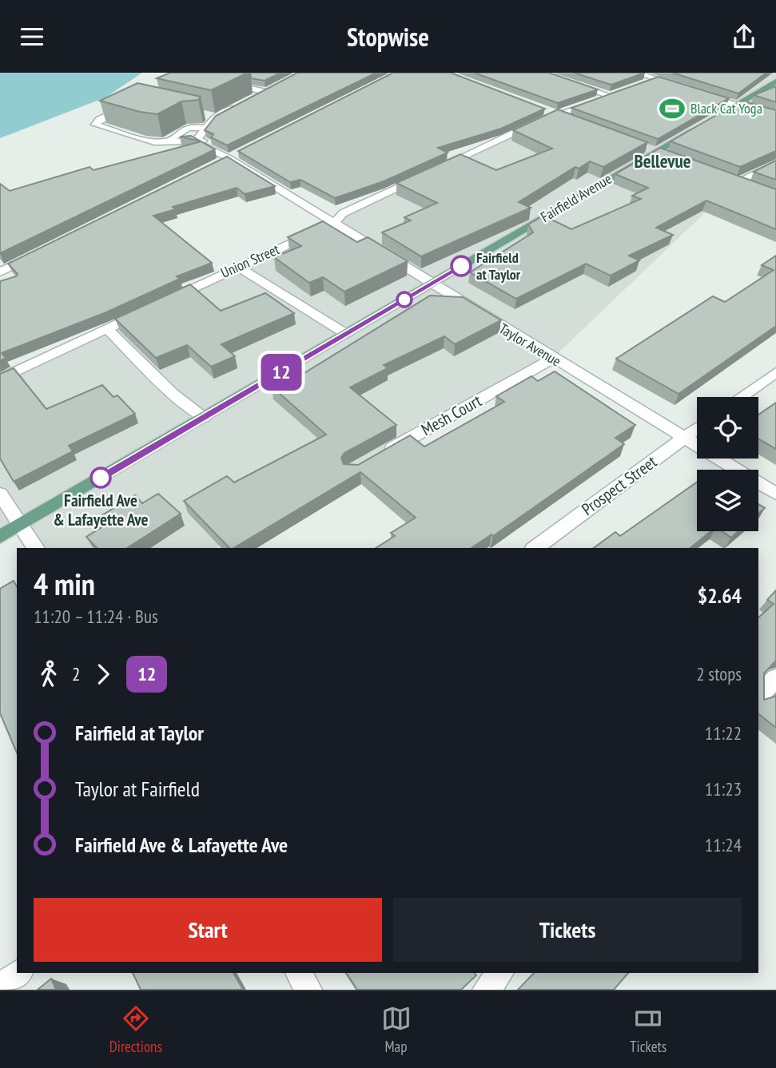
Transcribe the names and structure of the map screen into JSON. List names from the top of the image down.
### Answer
{
  "streets": {
    "main road": ["Fairfield Avenue"],
    "street": [
      "Union Street",
      "Taylor Avenue",
      "Mesh Court",
      "Prospect Street"
    ]
  },
  "crossings": [
    ["Fairfield Avenue", "Taylor Avenue"],
    ["Union Street", "Taylor Avenue"],
    ["Taylor Avenue", "Mesh Court"],
    ["Taylor Avenue", "Prospect Street"]
  ],
  "districts": ["Bellevue"],
  "places": {
    "sports": ["Black Cat Yoga"],
    "other": ["Fairfield at Taylor", "Fairfield Ave & Lafayette Ave"]
  },
  "lines": ["bus line 12"],
  "page": {
    "header": "Stopwise",
    "on_map": "12",
    "heading": ["4 min", "11:20 – 11:24 · Bus", "$2.64"],
    "legs": ["2", "12", "2 stops"],
    "list": [
      {
        "name": "Fairfield at Taylor",
        "value": "11:22"
      },
      {
        "name": "Taylor at Fairfield",
        "value": "11:23"
      },
      {
        "name": "Fairfield Ave & Lafayette Ave",
        "value": "11:24"
      }
    ],
    "buttons": ["Start", "Tickets"],
    "tabs": ["Directions", "Map", "Tickets"]
  }
}
